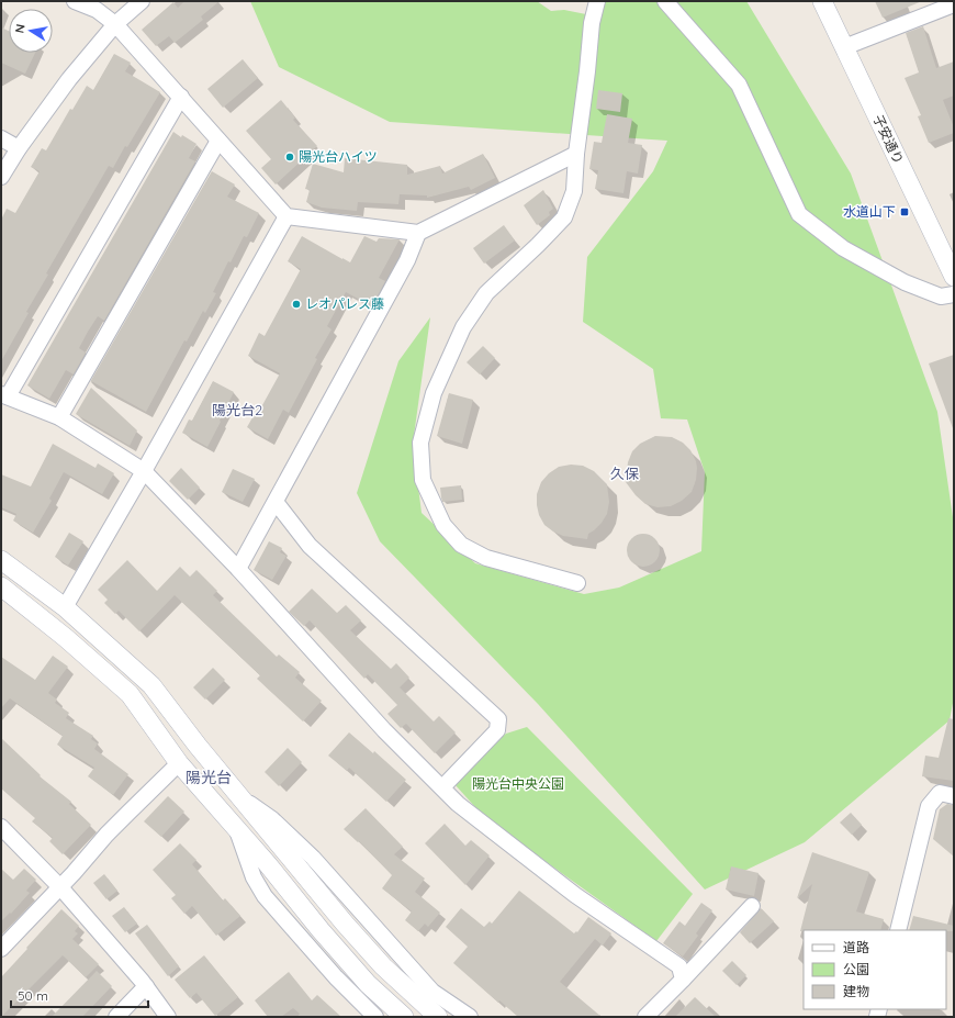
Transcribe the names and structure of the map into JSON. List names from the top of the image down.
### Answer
{
  "streets": {
    "street": ["子安通り"]
  },
  "districts": ["陽光台2", "久保", "陽光台"],
  "parks": ["陽光台中央公園"],
  "places": {
    "other": ["陽光台ハイツ", "レオパレス藤"],
    "transit": ["水道山下"]
  },
  "legend": ["道路", "公園", "建物"],
  "scale_bar": "50 m",
  "north": "left"
}
